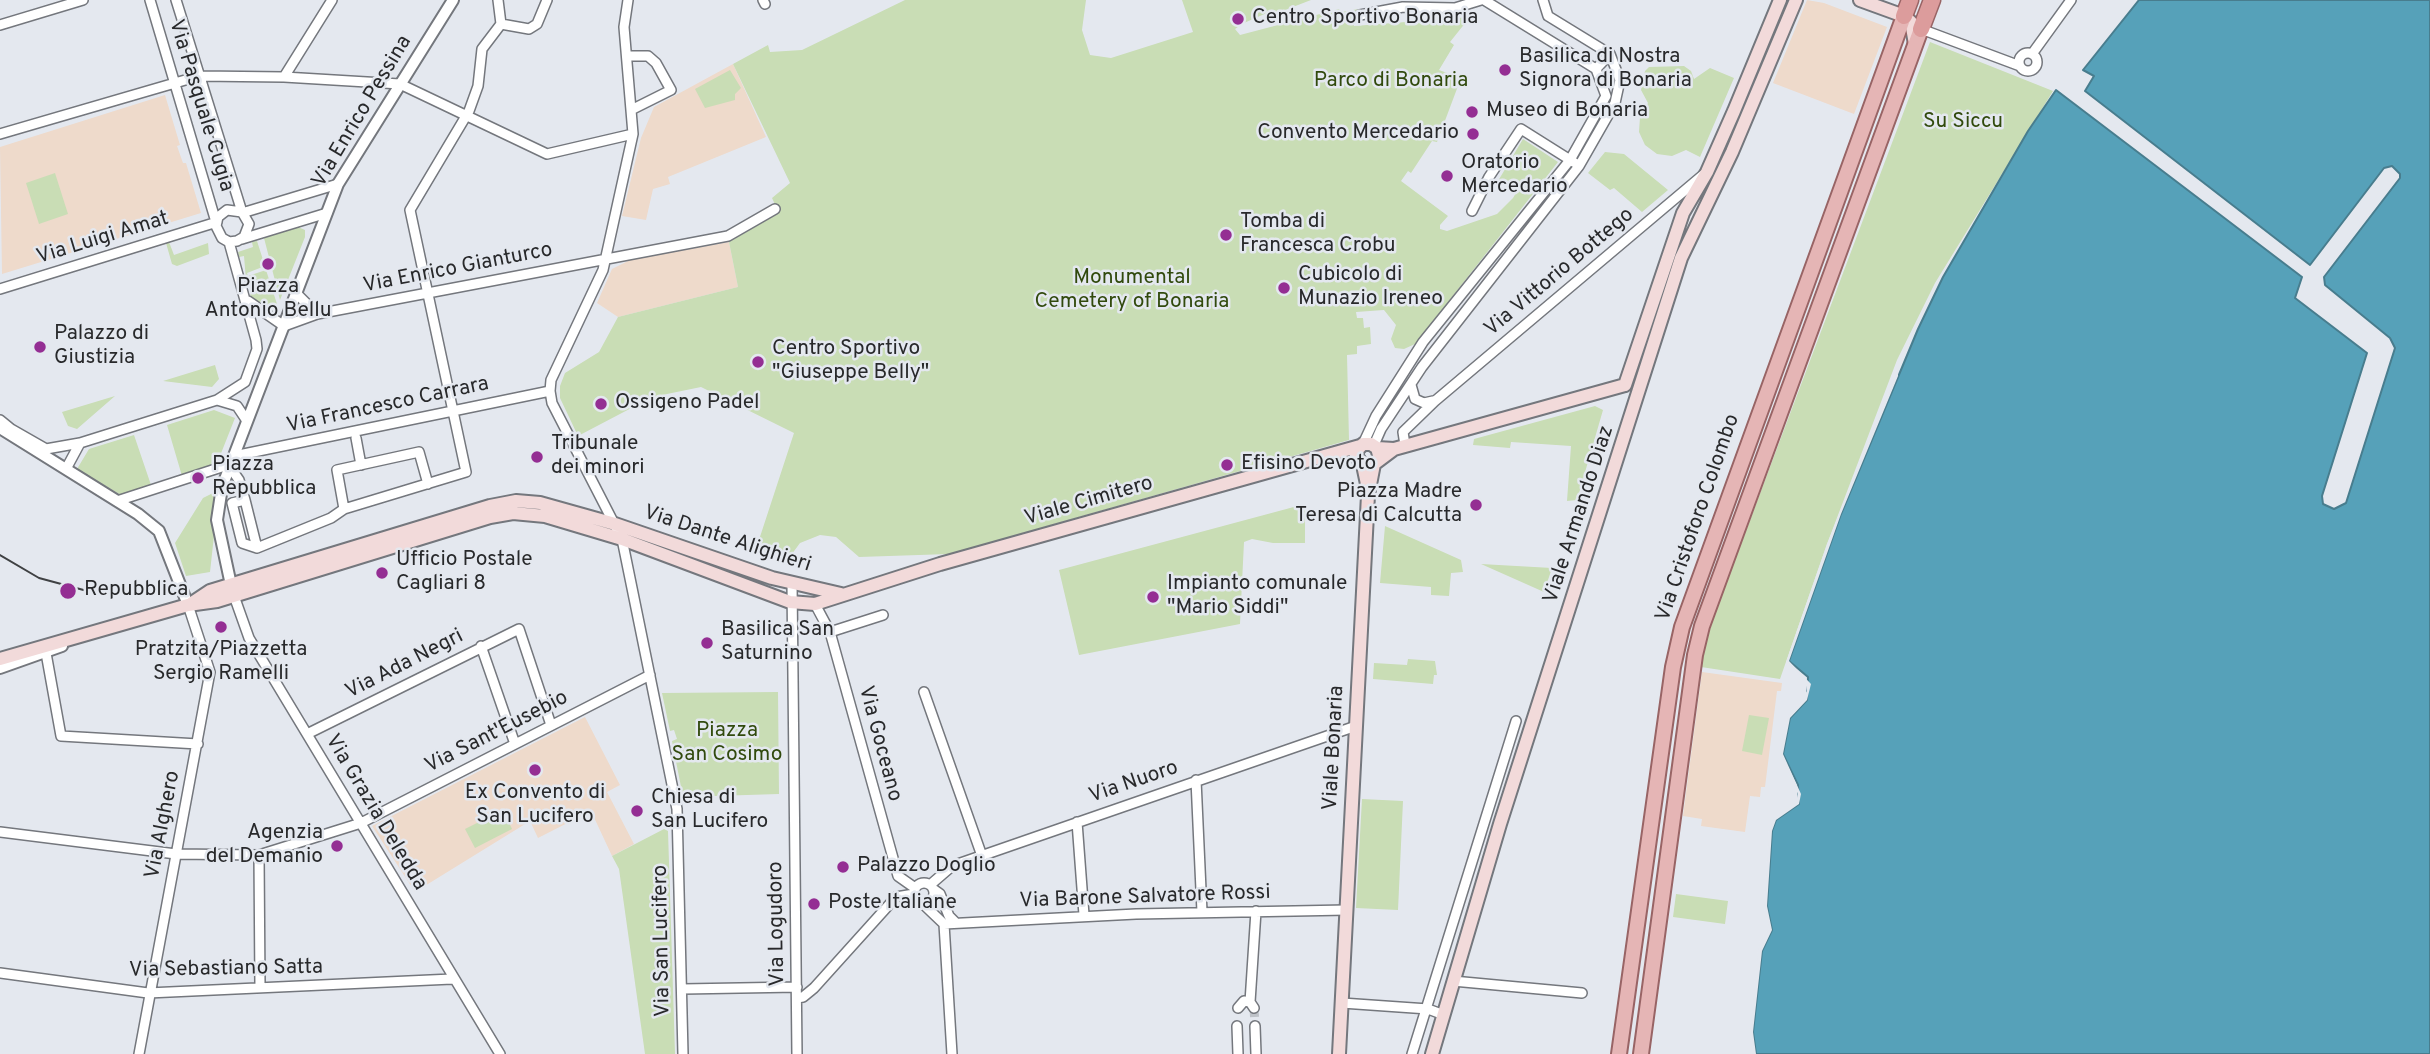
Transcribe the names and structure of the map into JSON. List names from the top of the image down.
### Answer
{
  "streets": {
    "main road": [
      "Viale Cimitero",
      "Viale Armando Diaz",
      "Via Cristoforo Colombo",
      "Via Dante Alighieri",
      "Viale Bonaria"
    ],
    "street": [
      "Via Pasquale Cugia",
      "Via Enrico Pessina",
      "Via Luigi Amat",
      "Via Enrico Gianturco",
      "Via Vittorio Bottego",
      "Via Francesco Carrara",
      "Via Ada Negri",
      "Via Sant'Eusebio",
      "Via Goceano",
      "Via Nuoro",
      "Via Grazia Deledda",
      "Via Alghero",
      "Via Barone Salvatore Rossi",
      "Via Logudoro",
      "Via San Lucifero",
      "Via Sebastiano Satta"
    ]
  },
  "crossings": [
    ["Via Pasquale Cugia", "Via Luigi Amat"],
    ["Via Enrico Pessina", "Via Luigi Amat"],
    ["Via Enrico Pessina", "Via Enrico Gianturco"],
    ["Via Vittorio Bottego", "Viale Cimitero"],
    ["Via Francesco Carrara", "Via San Lucifero"],
    ["Viale Cimitero", "Via Dante Alighieri"],
    ["Viale Cimitero", "Viale Bonaria"],
    ["Via Dante Alighieri", "Via Goceano"],
    ["Via Dante Alighieri", "Via Grazia Deledda"],
    ["Via Dante Alighieri", "Via Alghero"],
    ["Via Dante Alighieri", "Via Logudoro"],
    ["Via Dante Alighieri", "Via San Lucifero"],
    ["Via Ada Negri", "Via Sant'Eusebio"],
    ["Via Ada Negri", "Via Grazia Deledda"],
    ["Via Sant'Eusebio", "Via Grazia Deledda"],
    ["Via Sant'Eusebio", "Via Alghero"],
    ["Via Sant'Eusebio", "Via San Lucifero"],
    ["Via Goceano", "Via Barone Salvatore Rossi"],
    ["Viale Bonaria", "Via Nuoro"],
    ["Viale Bonaria", "Via Barone Salvatore Rossi"],
    ["Via Grazia Deledda", "Via Sebastiano Satta"],
    ["Via Alghero", "Via Sebastiano Satta"]
  ],
  "parks": [
    "Parco di Bonaria",
    "Su Siccu",
    "Monumental Cemetery of Bonaria",
    "Piazza San Cosimo"
  ],
  "places": [
    "Centro Sportivo Bonaria",
    "Basilica di Nostra Signora di Bonaria",
    "Museo di Bonaria",
    "Convento Mercedario",
    "Oratorio Mercedario",
    "Tomba di Francesca Crobu",
    "Piazza Antonio Bellu",
    "Cubicolo di Munazio Ireneo",
    "Palazzo di Giustizia",
    "Centro Sportivo \"Giuseppe Belly\"",
    "Ossigeno Padel",
    "Tribunale dei minori",
    "Efisino Devoto",
    "Piazza Repubblica",
    "Piazza Madre Teresa di Calcutta",
    "Ufficio Postale Cagliari 8",
    "Repubblica",
    "Impianto comunale \"Mario Siddi\"",
    "Pratzita/Piazzetta Sergio Ramelli",
    "Basilica San Saturnino",
    "Ex Convento di San Lucifero",
    "Chiesa di San Lucifero",
    "Agenzia del Demanio",
    "Palazzo Doglio",
    "Poste Italiane"
  ]
}
